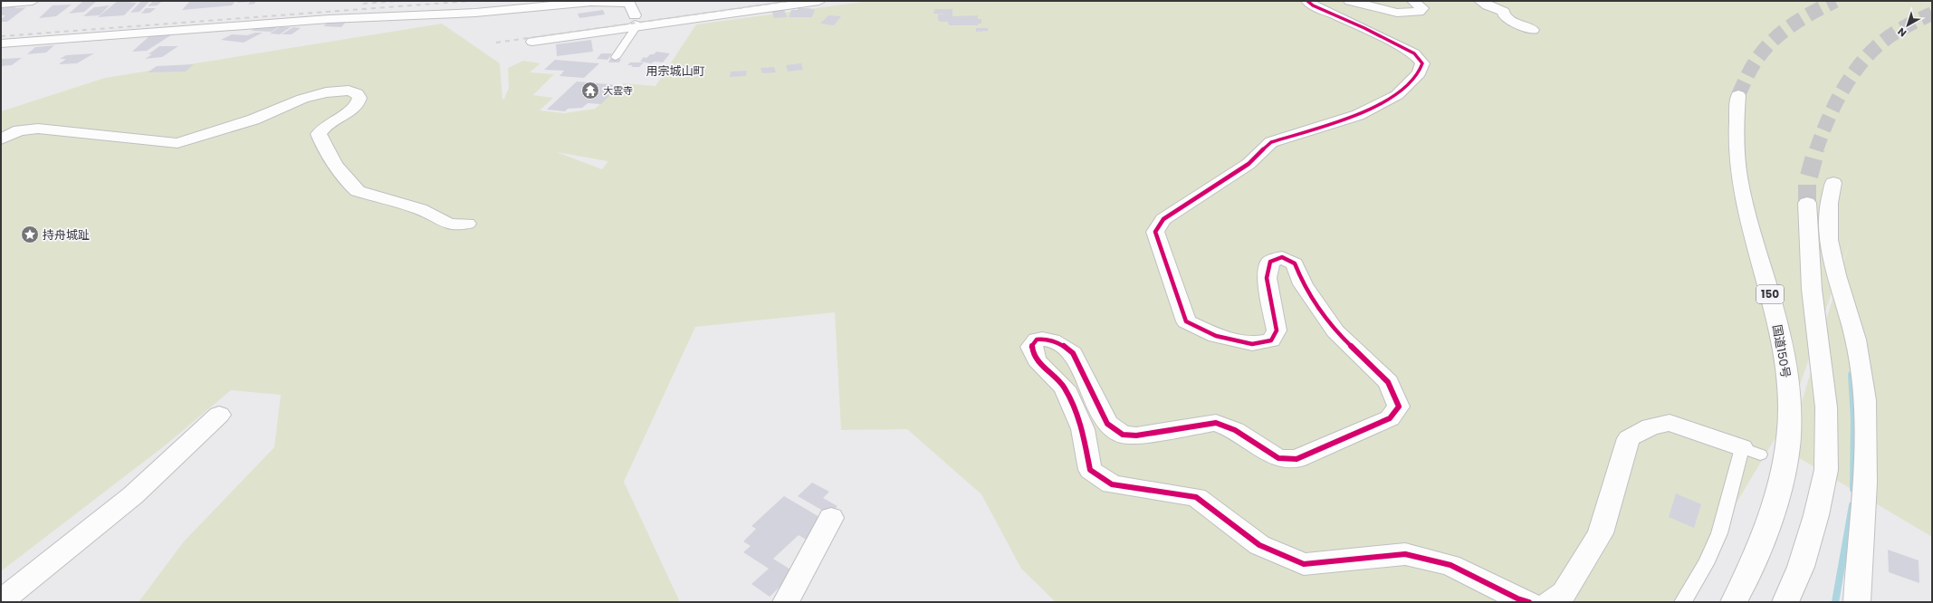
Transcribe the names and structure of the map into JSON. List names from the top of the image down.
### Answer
{
  "streets": {
    "main road": ["150", "国道150号"]
  },
  "districts": ["用宗城山町"],
  "places": {
    "temple": ["大雲寺"],
    "place": ["持舟城趾"]
  },
  "north": "bottom left"
}
